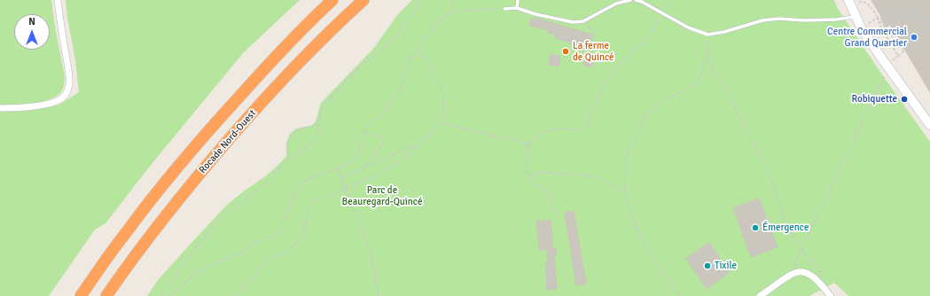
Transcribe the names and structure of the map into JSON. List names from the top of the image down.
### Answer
{
  "streets": {
    "highway": ["Rocade Nord-Ouest"]
  },
  "parks": ["Parc de Beauregard-Quincé"],
  "places": [
    "Centre Commercial Grand Quartier",
    "La ferme de Quincé",
    "Robiquette",
    "Émergence",
    "Tixile"
  ],
  "north": "top"
}
